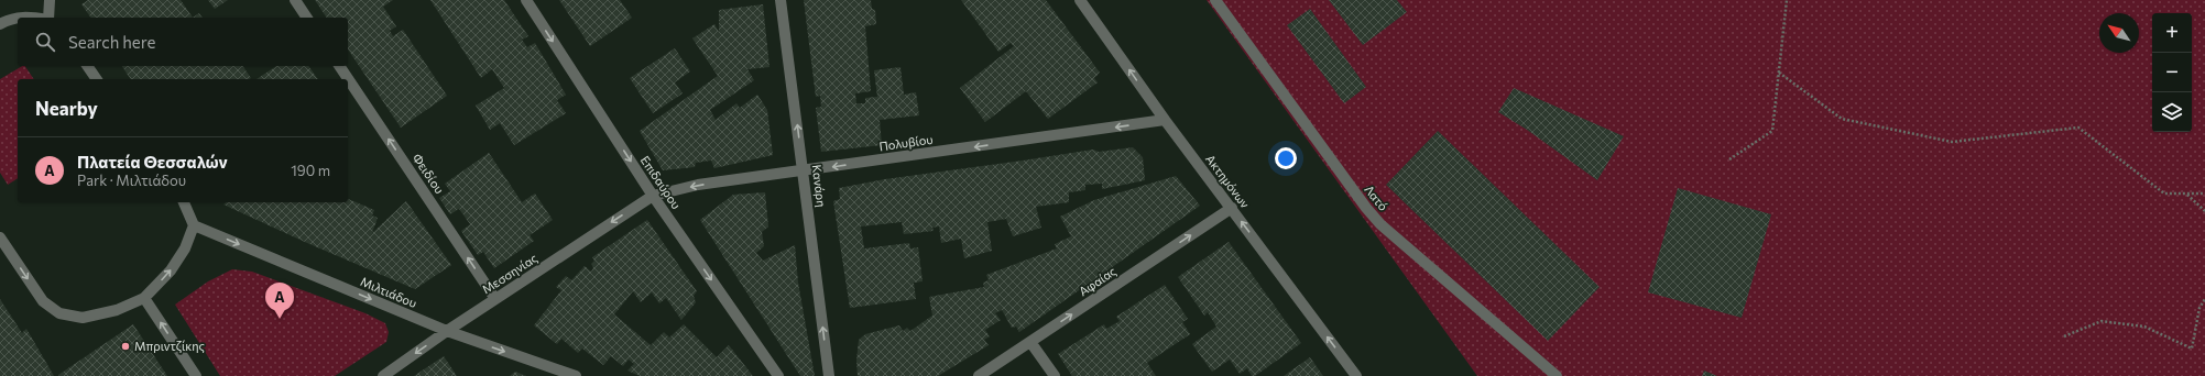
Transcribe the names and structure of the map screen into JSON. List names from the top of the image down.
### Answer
{
  "streets": {
    "street": [
      "Πολυβίου",
      "Φειδίου",
      "Ακτημόνων",
      "Επιδαύρου",
      "Κανάρη",
      "Λατό",
      "Μεσσηνίας",
      "Αφαίας",
      "Μιλτιάδου"
    ]
  },
  "crossings": [
    ["Πολυβίου", "Ακτημόνων"],
    ["Πολυβίου", "Επιδαύρου"],
    ["Πολυβίου", "Κανάρη"],
    ["Πολυβίου", "Μεσσηνίας"],
    ["Φειδίου", "Μεσσηνίας"],
    ["Ακτημόνων", "Αφαίας"],
    ["Επιδαύρου", "Μεσσηνίας"],
    ["Μεσσηνίας", "Μιλτιάδου"]
  ],
  "one_way": [
    "Πολυβίου",
    "Φειδίου",
    "Ακτημόνων",
    "Επιδαύρου",
    "Κανάρη",
    "Μεσσηνίας",
    "Αφαίας",
    "Μιλτιάδου"
  ],
  "places": ["Μπριντζίκης"],
  "north": "top left",
  "page": {
    "map_buttons": ["+", "−"],
    "search": "Search here",
    "heading": "Nearby",
    "list": [
      {
        "mark": "A",
        "name": "Πλατεία Θεσσαλών",
        "note": "Park · Μιλτιάδου",
        "value": "190 m"
      }
    ],
    "pins": "A"
  }
}
